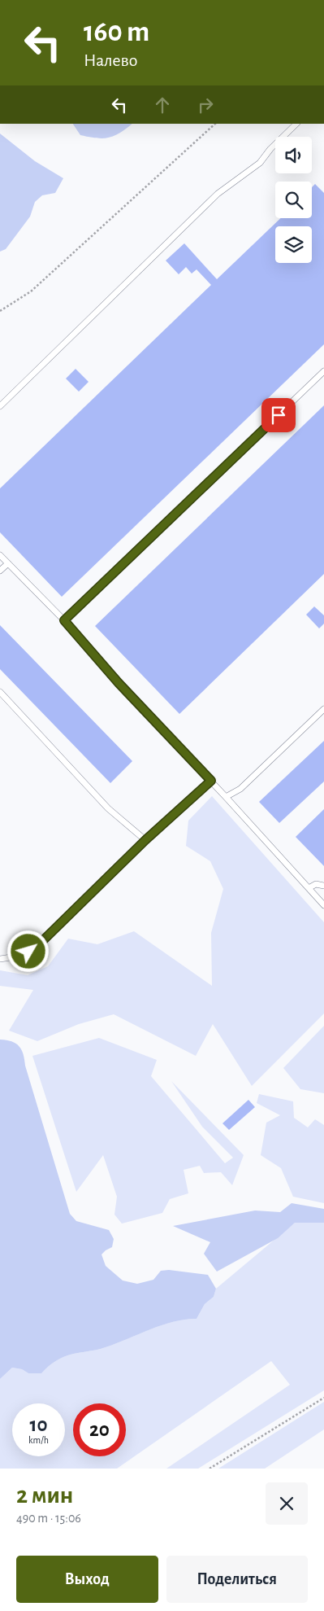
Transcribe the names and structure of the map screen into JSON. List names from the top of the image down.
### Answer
{
  "page": {
    "turn": ["160 m", "Налево"],
    "speed": "10 km/h",
    "limit": "20",
    "heading": ["2 мин", "490 m · 15:06"],
    "buttons": ["Выход", "Поделиться"]
  }
}
